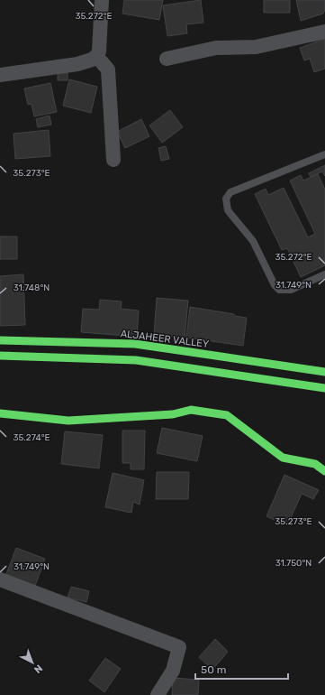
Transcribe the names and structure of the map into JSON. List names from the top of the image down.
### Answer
{
  "streets": {
    "street": ["ALJAHEER VALLEY"]
  },
  "scale_bar": "50 m",
  "north": "bottom right",
  "coordinates": [
    "35.272°E",
    "35.273°E",
    "31.749°N",
    "31.748°N",
    "35.274°E",
    "31.750°N"
  ]
}
